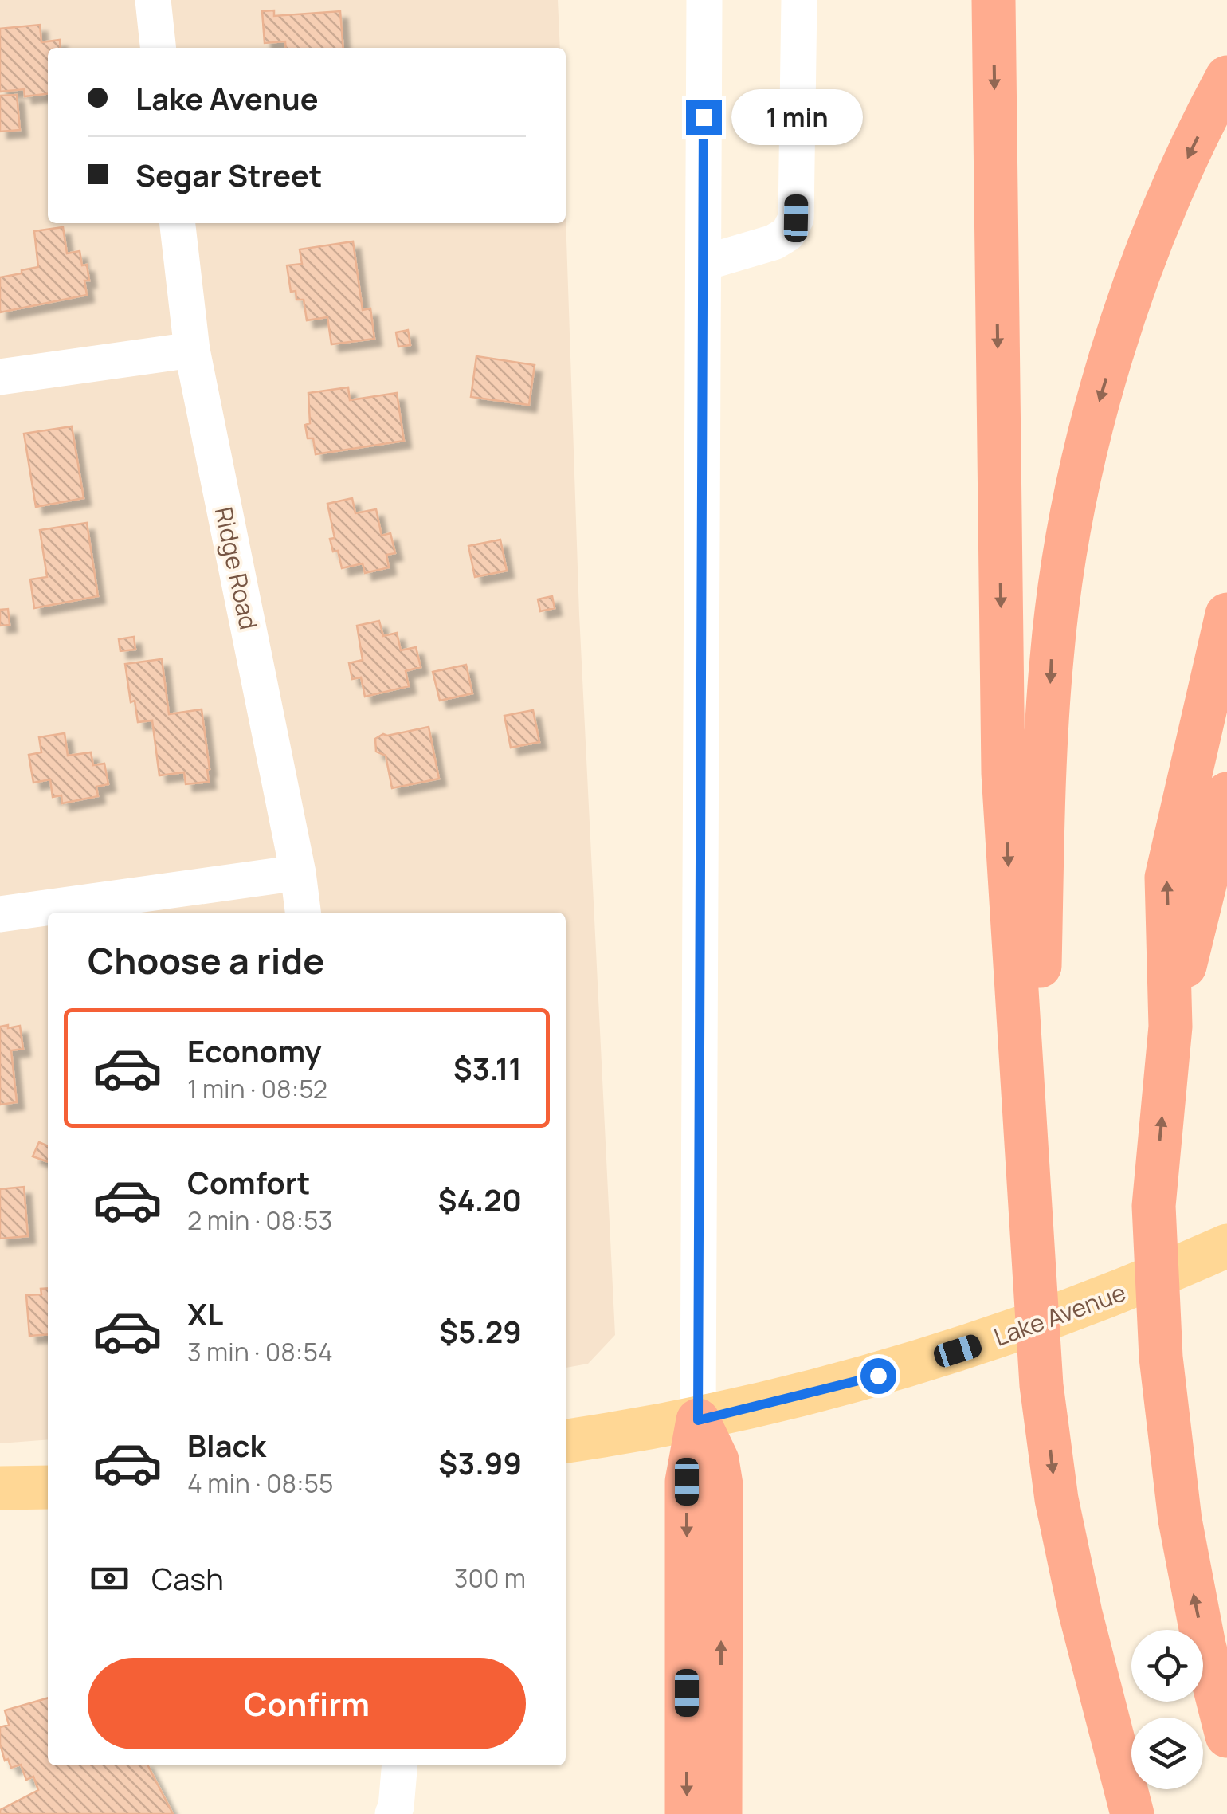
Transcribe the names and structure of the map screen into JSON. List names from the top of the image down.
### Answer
{
  "streets": {
    "main road": ["Lake Avenue"],
    "street": ["Ridge Road"]
  },
  "page": {
    "banner": ["Lake Avenue", "Segar Street"],
    "bubble": "1 min",
    "heading": "Choose a ride",
    "list": [
      {
        "name": "Economy",
        "note": "1 min · 08:52",
        "value": "$3.11"
      },
      {
        "name": "Comfort",
        "note": "2 min · 08:53",
        "value": "$4.20"
      },
      {
        "name": "XL",
        "note": "3 min · 08:54",
        "value": "$5.29"
      },
      {
        "name": "Black",
        "note": "4 min · 08:55",
        "value": "$3.99"
      }
    ],
    "pay": ["Cash", "300 m"],
    "buttons": "Confirm"
  }
}
